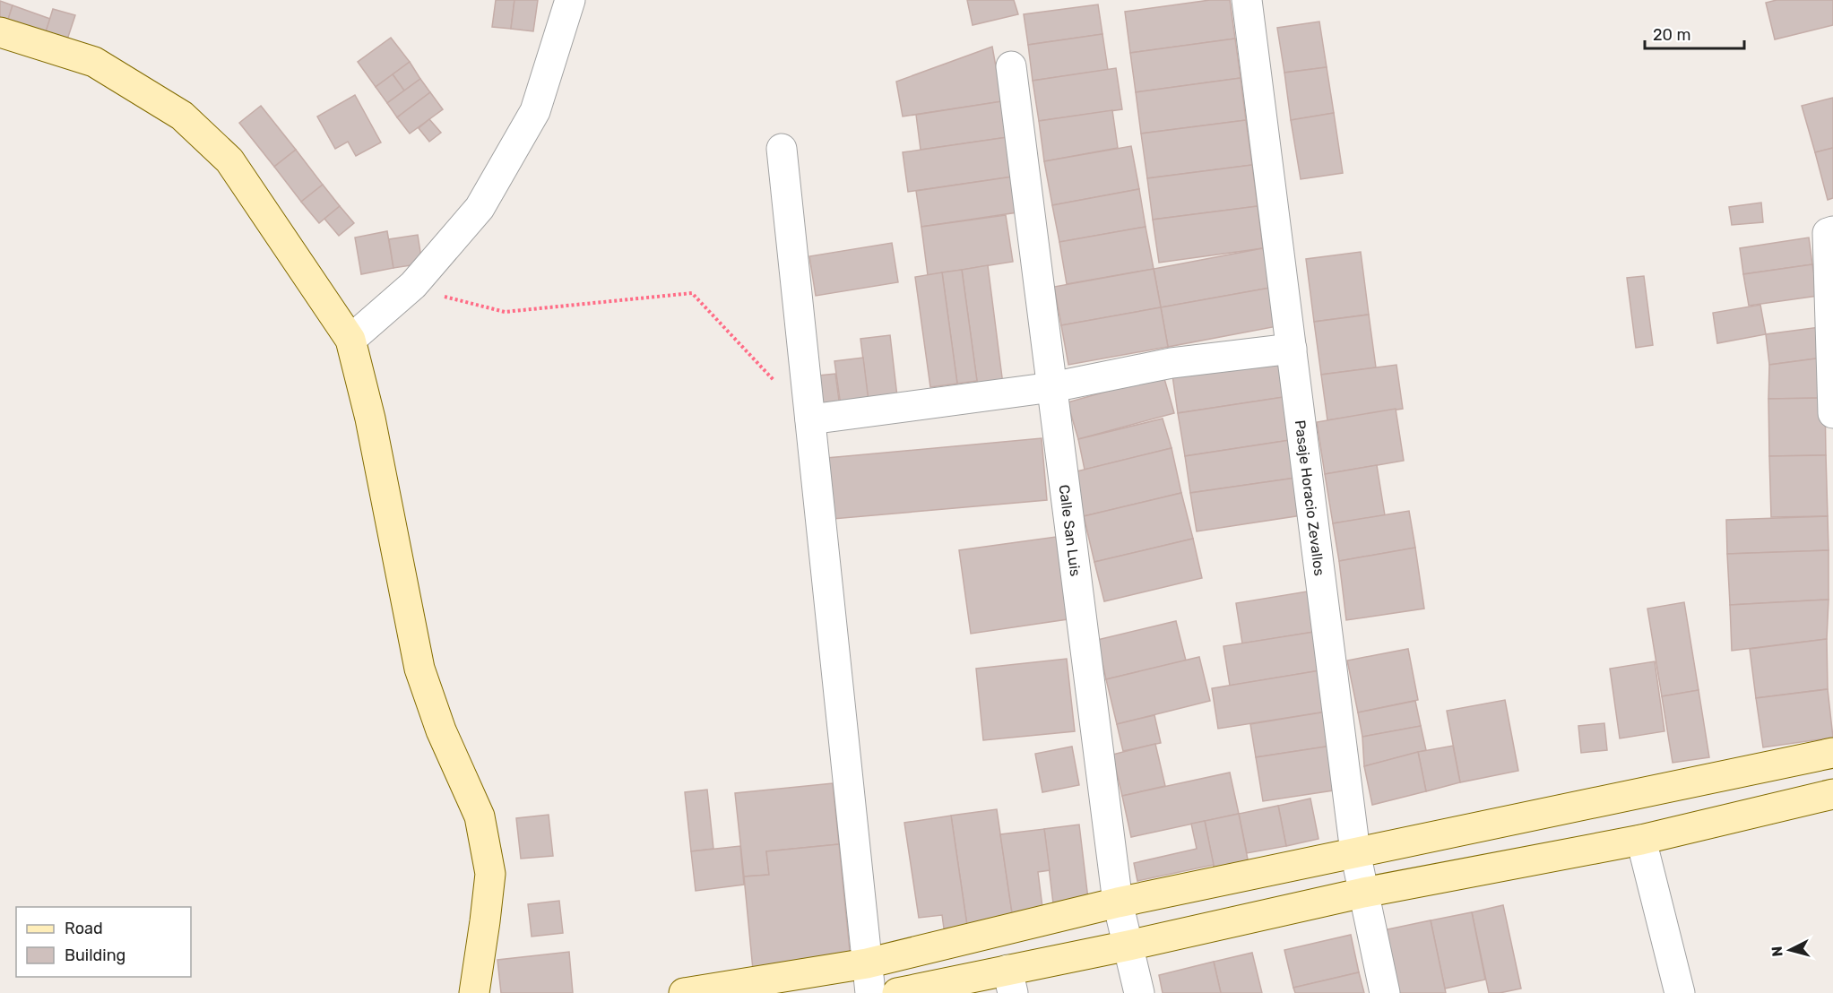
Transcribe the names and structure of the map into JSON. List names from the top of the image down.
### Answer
{
  "streets": {
    "street": ["Pasaje Horacio Zevallos", "Calle San Luis"]
  },
  "legend": ["Road", "Building"],
  "scale_bar": "20 m",
  "north": "left"
}
